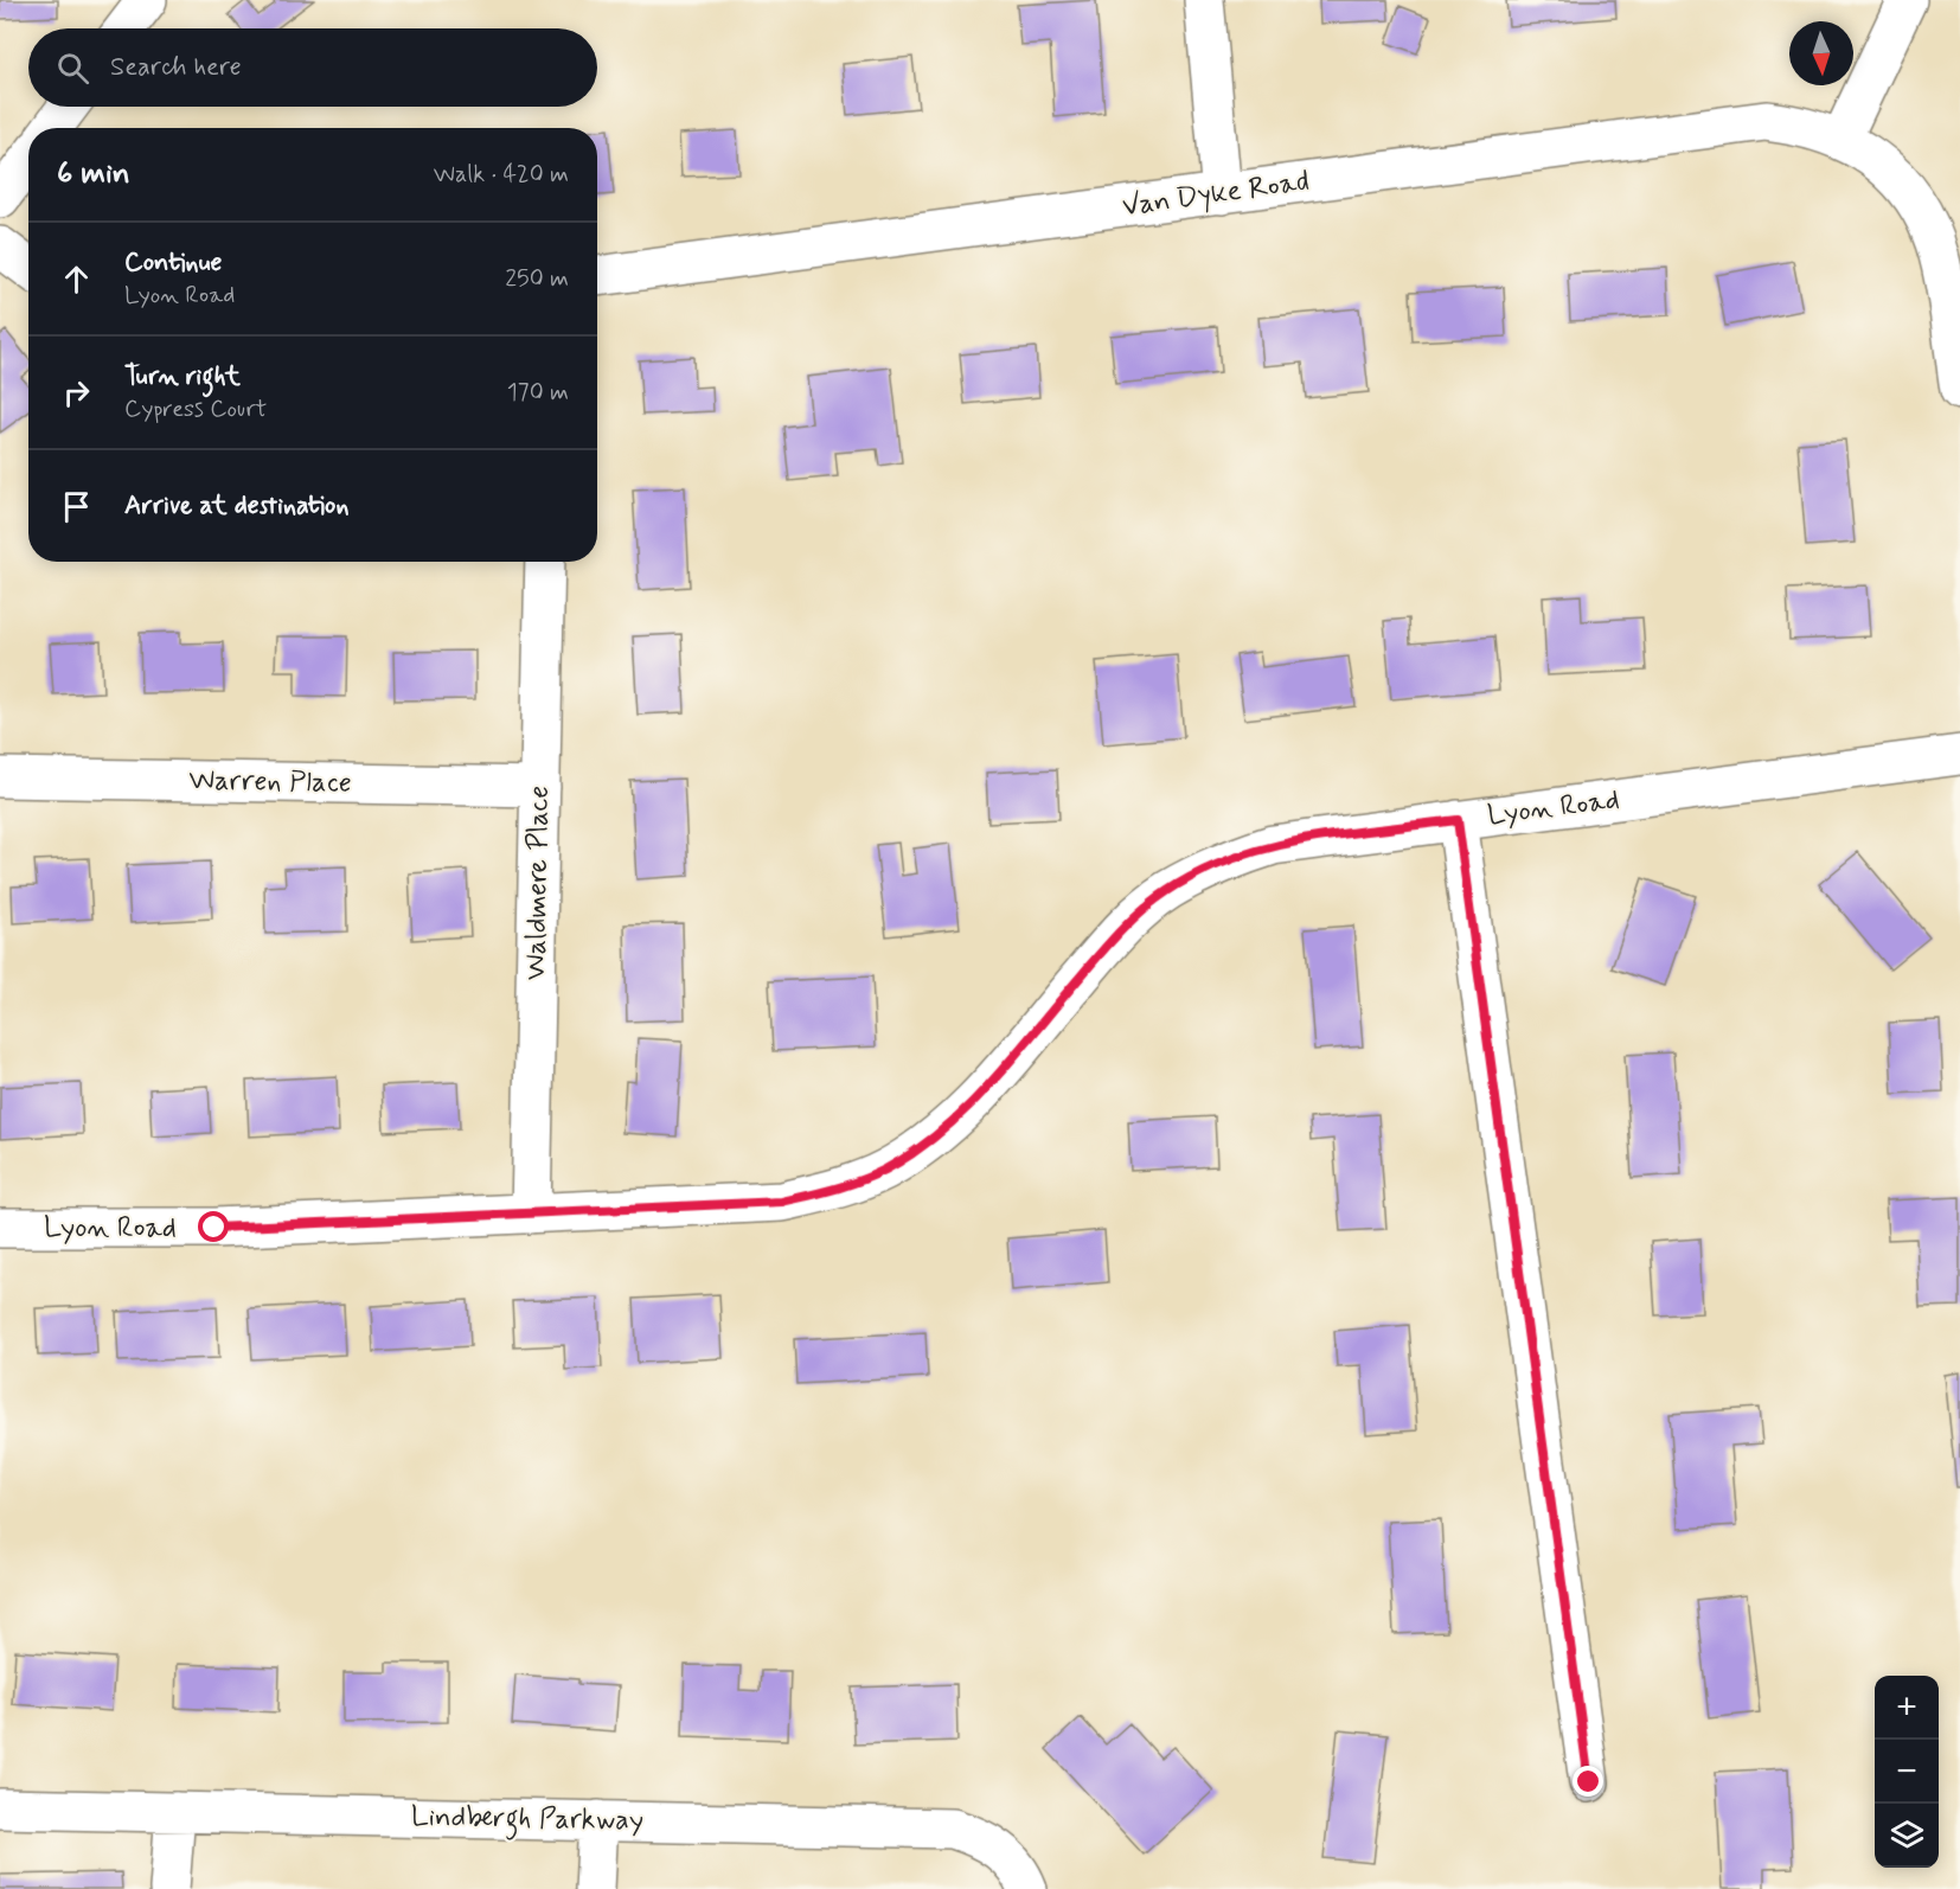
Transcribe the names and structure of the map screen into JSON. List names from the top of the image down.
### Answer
{
  "streets": {
    "street": [
      "Van Dyke Road",
      "Warren Place",
      "Lyon Road",
      "Waldmere Place",
      "Lindbergh Parkway"
    ]
  },
  "crossings": [
    ["Warren Place", "Waldmere Place"],
    ["Lyon Road", "Waldmere Place"]
  ],
  "north": "bottom",
  "page": {
    "search": "Search here",
    "heading": ["6 min", "Walk · 420 m"],
    "list": [
      ["Continue", "Lyon Road", "250 m"],
      ["Turn right", "Cypress Court", "170 m"],
      "Arrive at destination"
    ],
    "map_buttons": ["+", "−"]
  }
}
